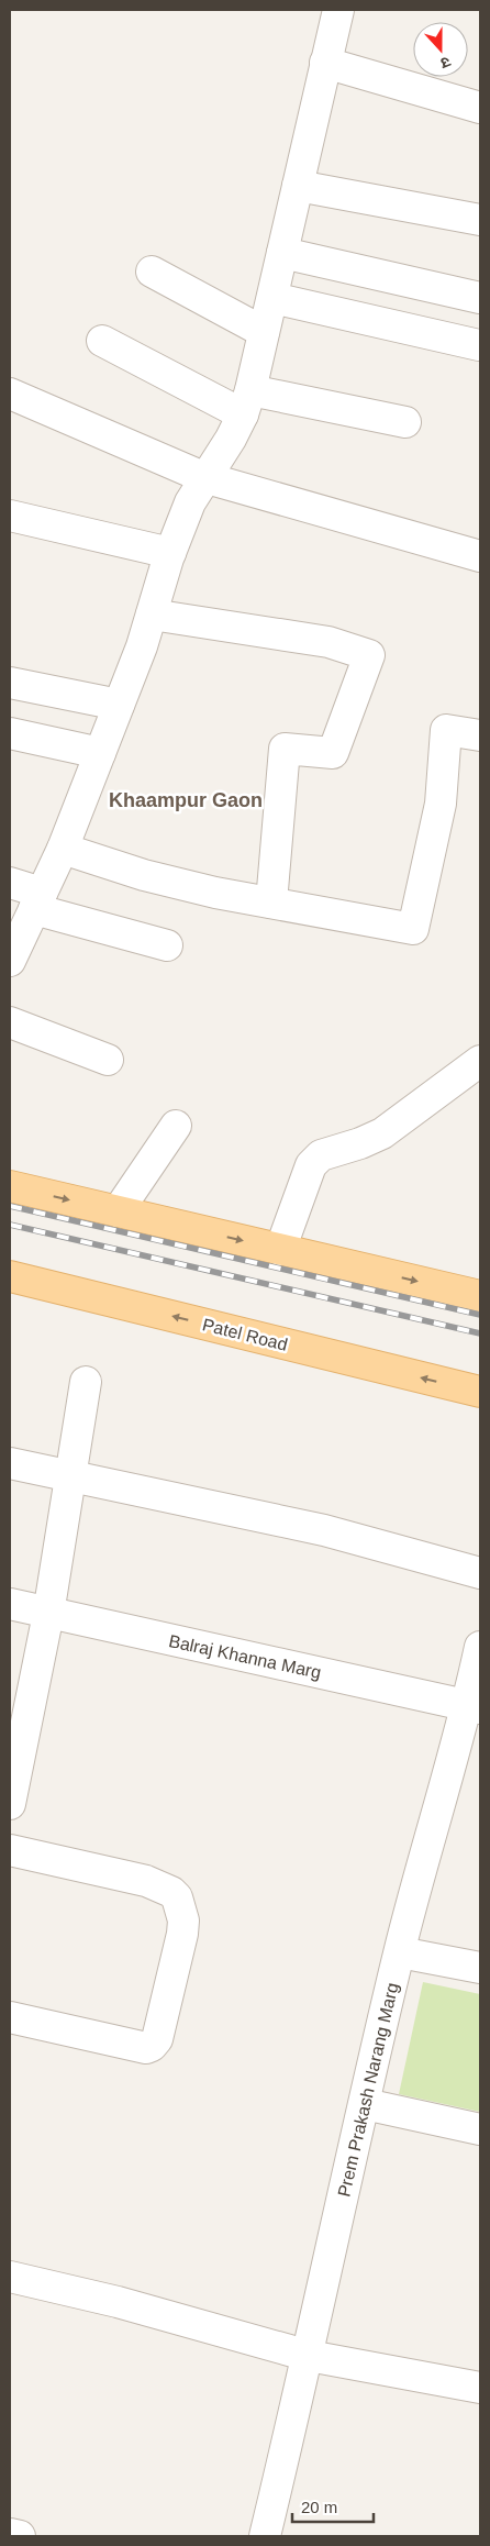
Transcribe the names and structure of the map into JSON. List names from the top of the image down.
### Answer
{
  "streets": {
    "main road": ["Patel Road"],
    "street": ["Balraj Khanna Marg", "Prem Prakash Narang Marg"]
  },
  "crossings": [
    ["Balraj Khanna Marg", "Prem Prakash Narang Marg"]
  ],
  "districts": ["Khaampur Gaon"],
  "scale_bar": "20 m",
  "north": "bottom"
}
